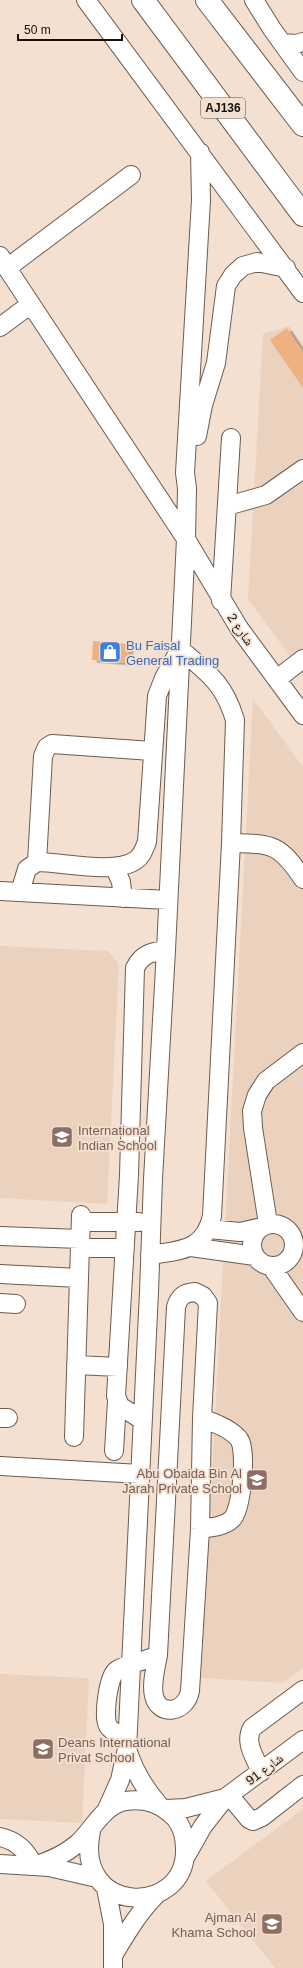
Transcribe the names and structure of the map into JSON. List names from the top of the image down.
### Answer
{
  "streets": {
    "main road": ["AJ136"],
    "street": ["شارع 2", "شارع 91"]
  },
  "places": {
    "shop": ["Bu Faisal General Trading"],
    "school or university": [
      "International Indian School",
      "Abu Obaida Bin Al Jarah Private School",
      "Deans International Privat School",
      "Ajman Al Khama School"
    ]
  },
  "scale_bar": "50 m"
}
